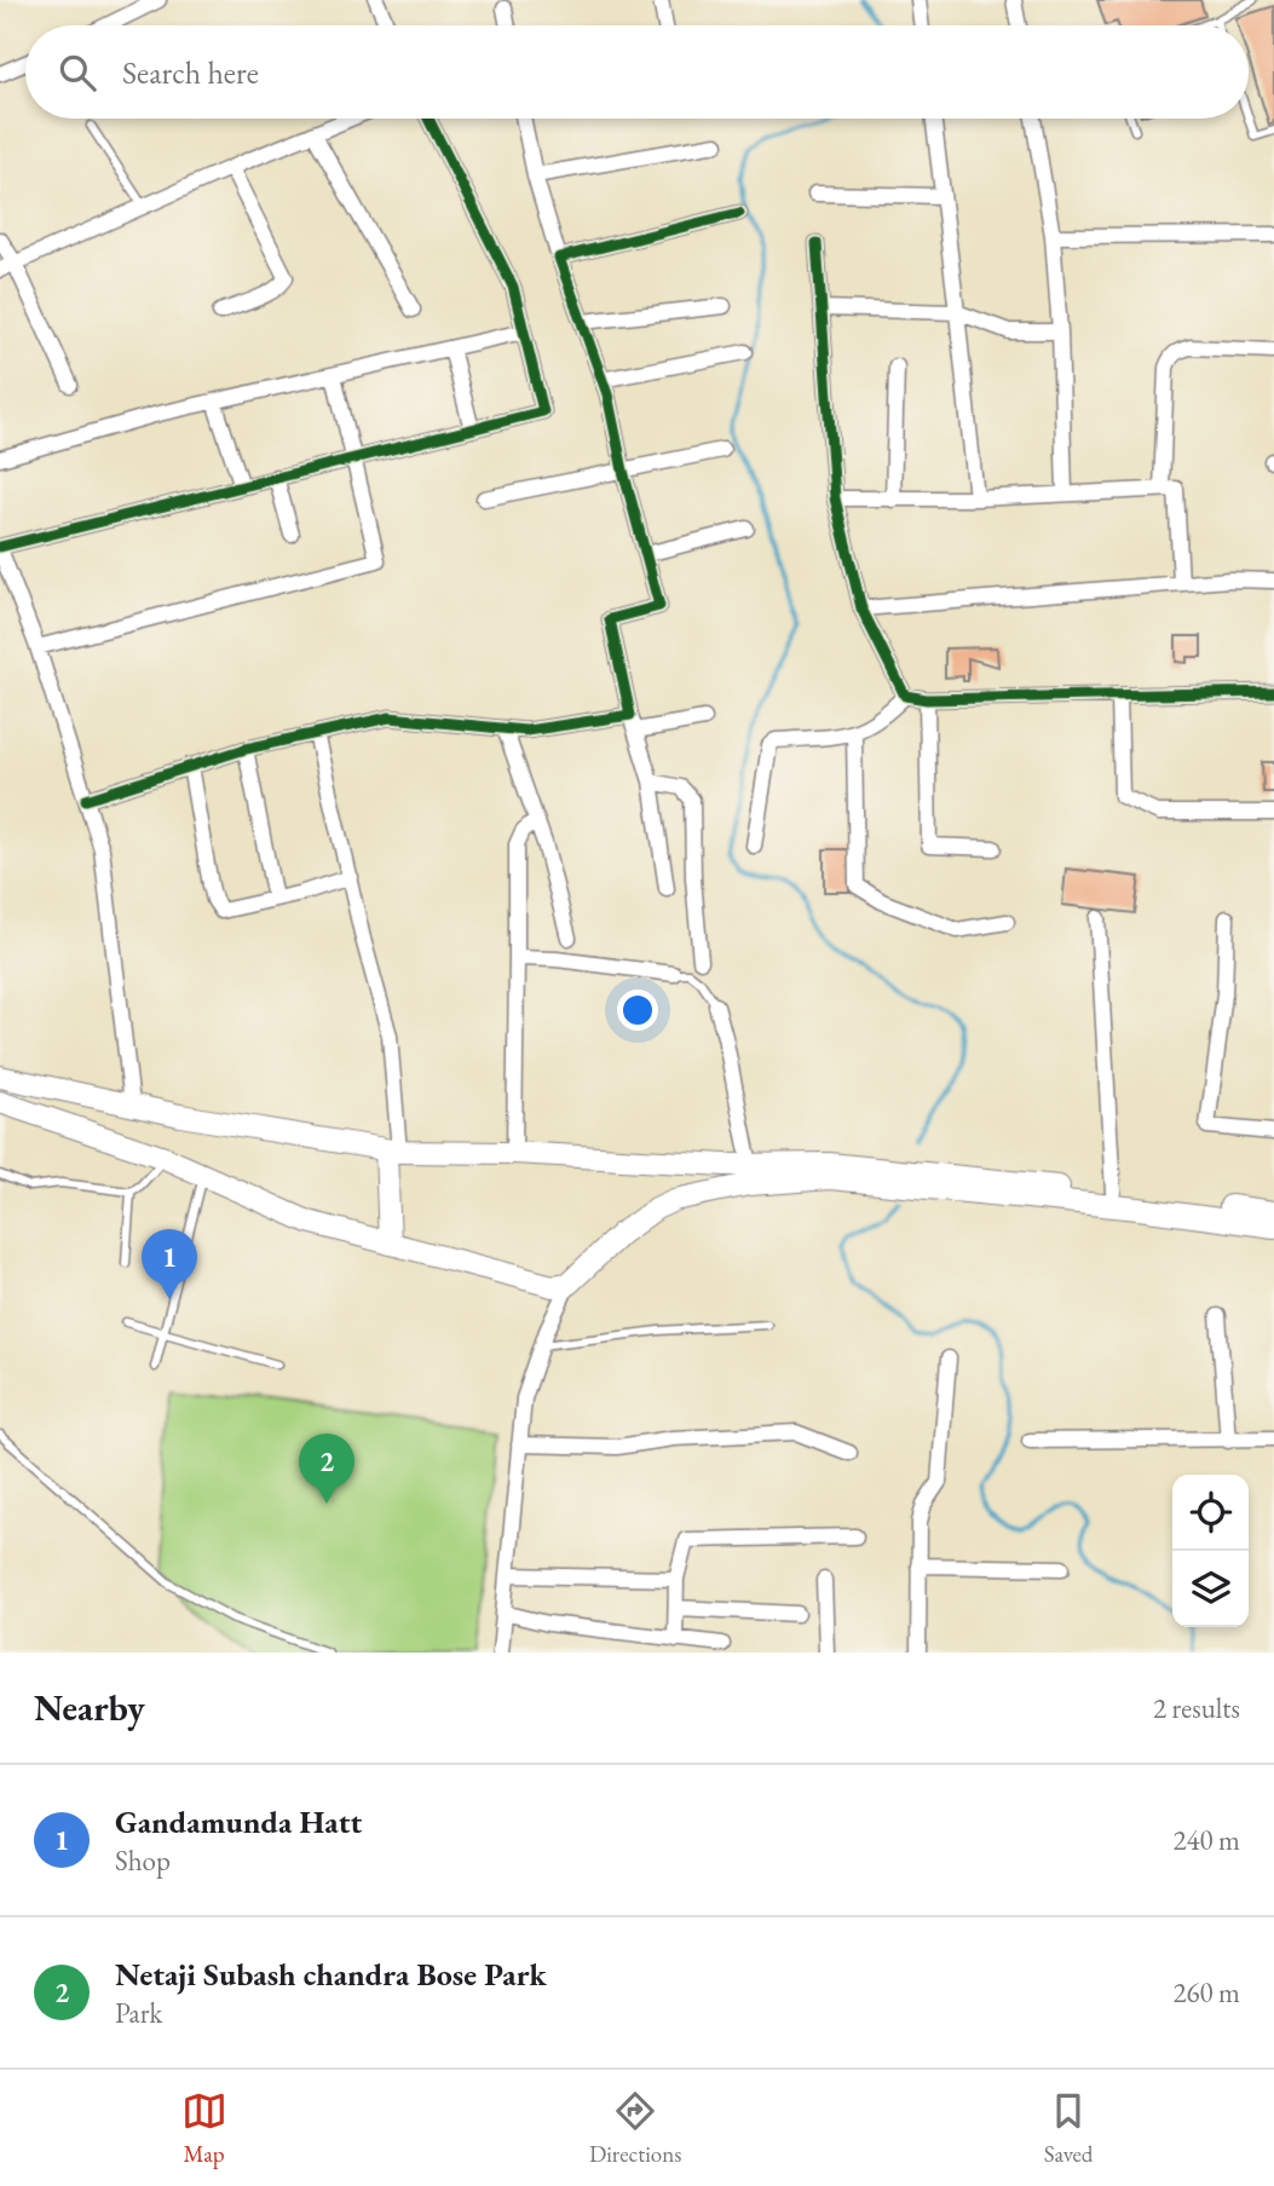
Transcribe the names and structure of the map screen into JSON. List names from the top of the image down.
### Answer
{
  "page": {
    "search": "Search here",
    "pins": ["1", "2"],
    "heading": ["Nearby", "2 results"],
    "list": [
      {
        "mark": "1",
        "name": "Gandamunda Hatt",
        "note": "Shop",
        "value": "240 m"
      },
      {
        "mark": "2",
        "name": "Netaji Subash chandra Bose Park",
        "note": "Park",
        "value": "260 m"
      }
    ],
    "nav": ["Map", "Directions", "Saved"]
  }
}
